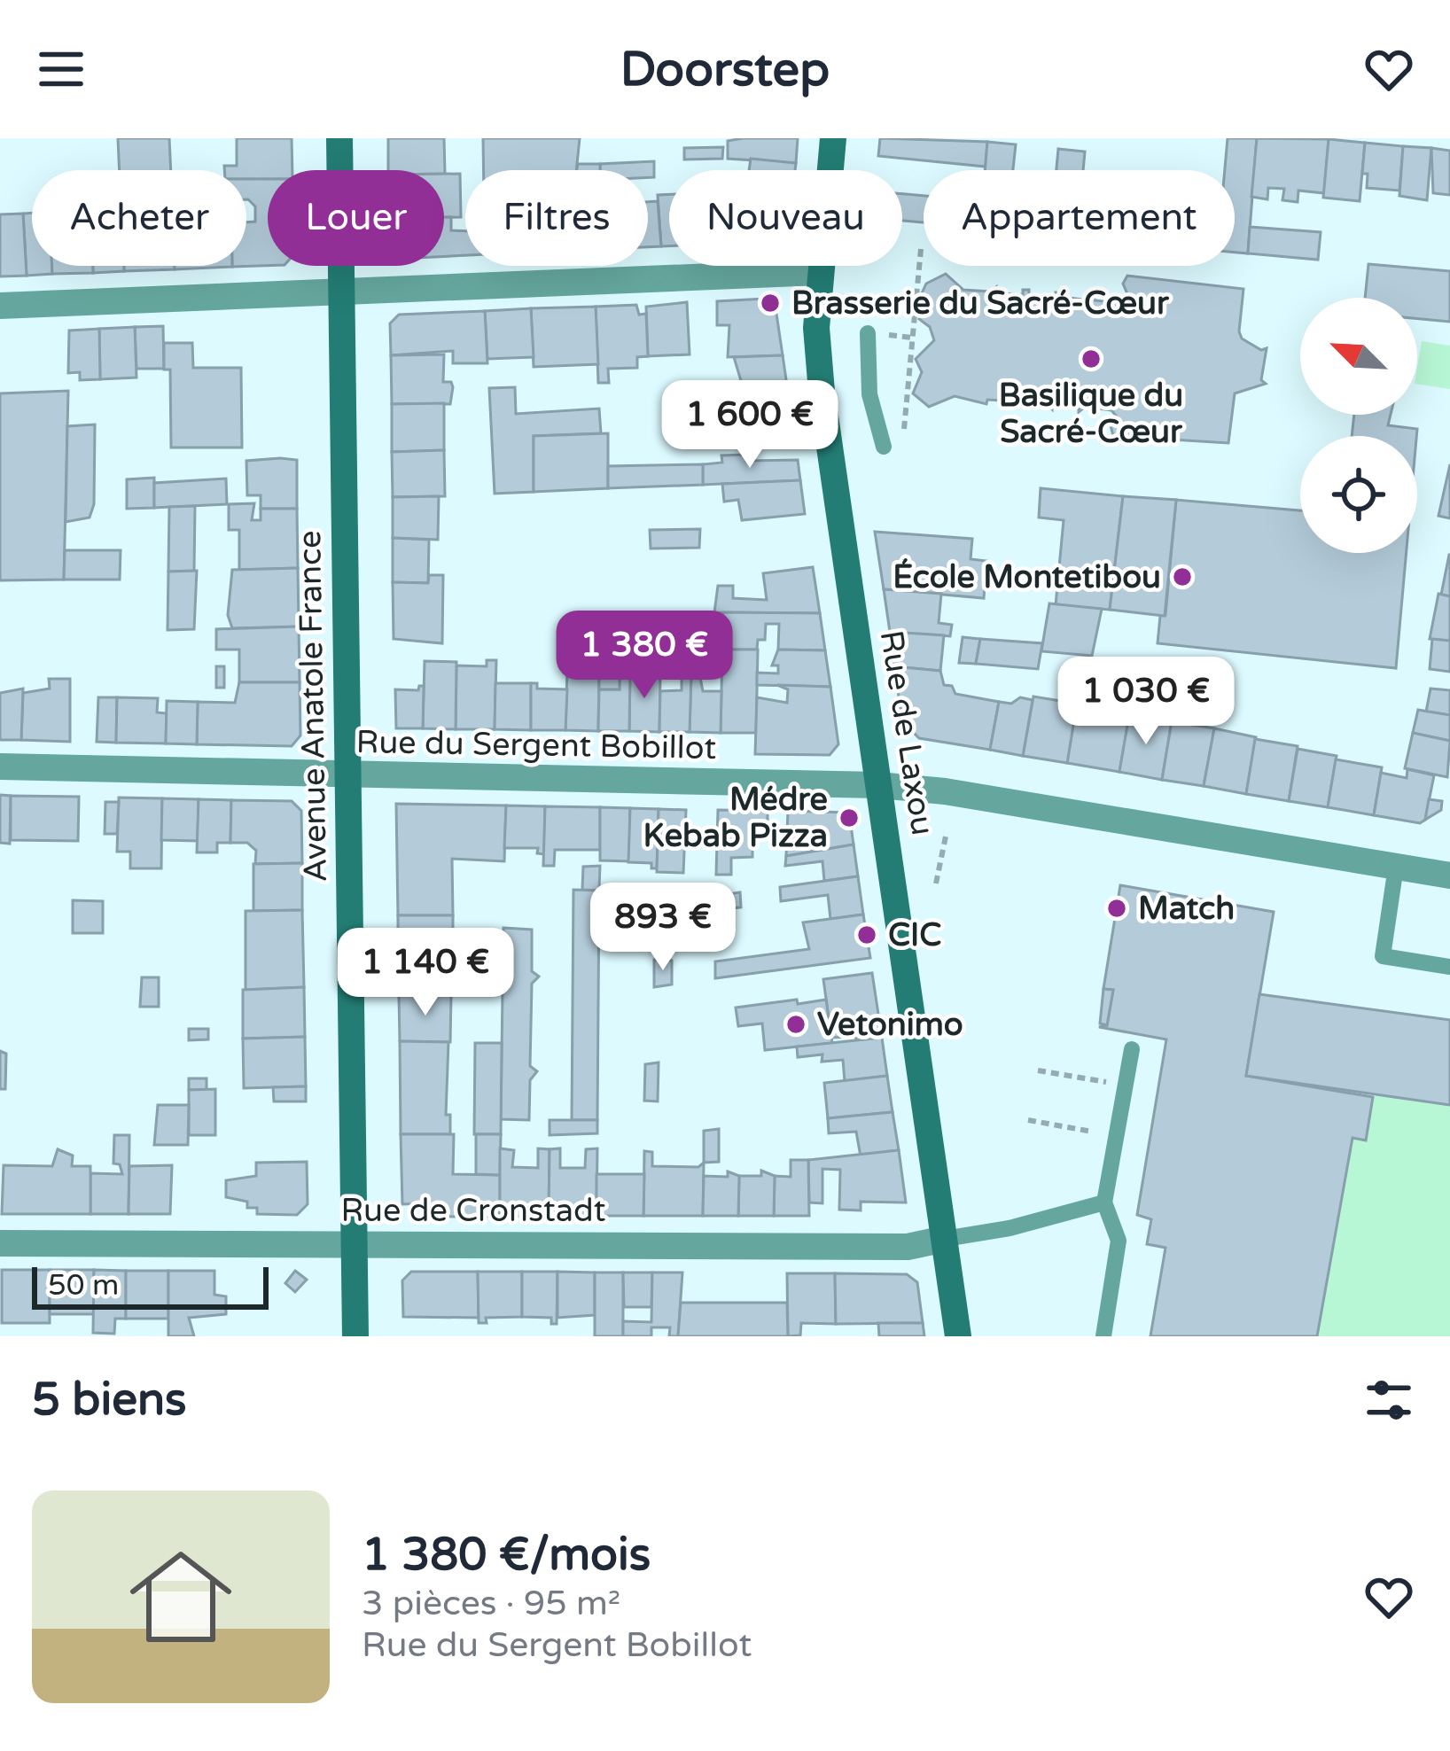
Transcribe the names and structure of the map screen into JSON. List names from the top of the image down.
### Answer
{
  "streets": {
    "main road": ["Avenue Anatole France", "Rue de Laxou"],
    "street": ["Rue du Sergent Bobillot", "Rue de Cronstadt"]
  },
  "crossings": [
    ["Avenue Anatole France", "Rue du Sergent Bobillot"],
    ["Avenue Anatole France", "Rue de Cronstadt"],
    ["Rue de Laxou", "Rue du Sergent Bobillot"],
    ["Rue de Laxou", "Rue de Cronstadt"]
  ],
  "places": [
    "Brasserie du Sacré-Cœur",
    "Basilique du Sacré-Cœur",
    "École Montetibou",
    "Médre Kebab Pizza",
    "Match",
    "CIC",
    "Vetonimo"
  ],
  "scale_bar": "50 m",
  "north": "top left",
  "page": {
    "header": "Doorstep",
    "chip": [
      "Acheter",
      "Louer",
      "Filtres",
      "Nouveau",
      "Appartement"
    ],
    "price": [
      "1 600 €",
      "1 380 €",
      "1 030 €",
      "893 €",
      "1 140 €"
    ],
    "scale": "50 m",
    "heading": "5 biens",
    "list": [
      {
        "name": "1 380 €/mois",
        "note": "3 pièces · 95 m² · Rue du Sergent Bobillot"
      }
    ]
  }
}
